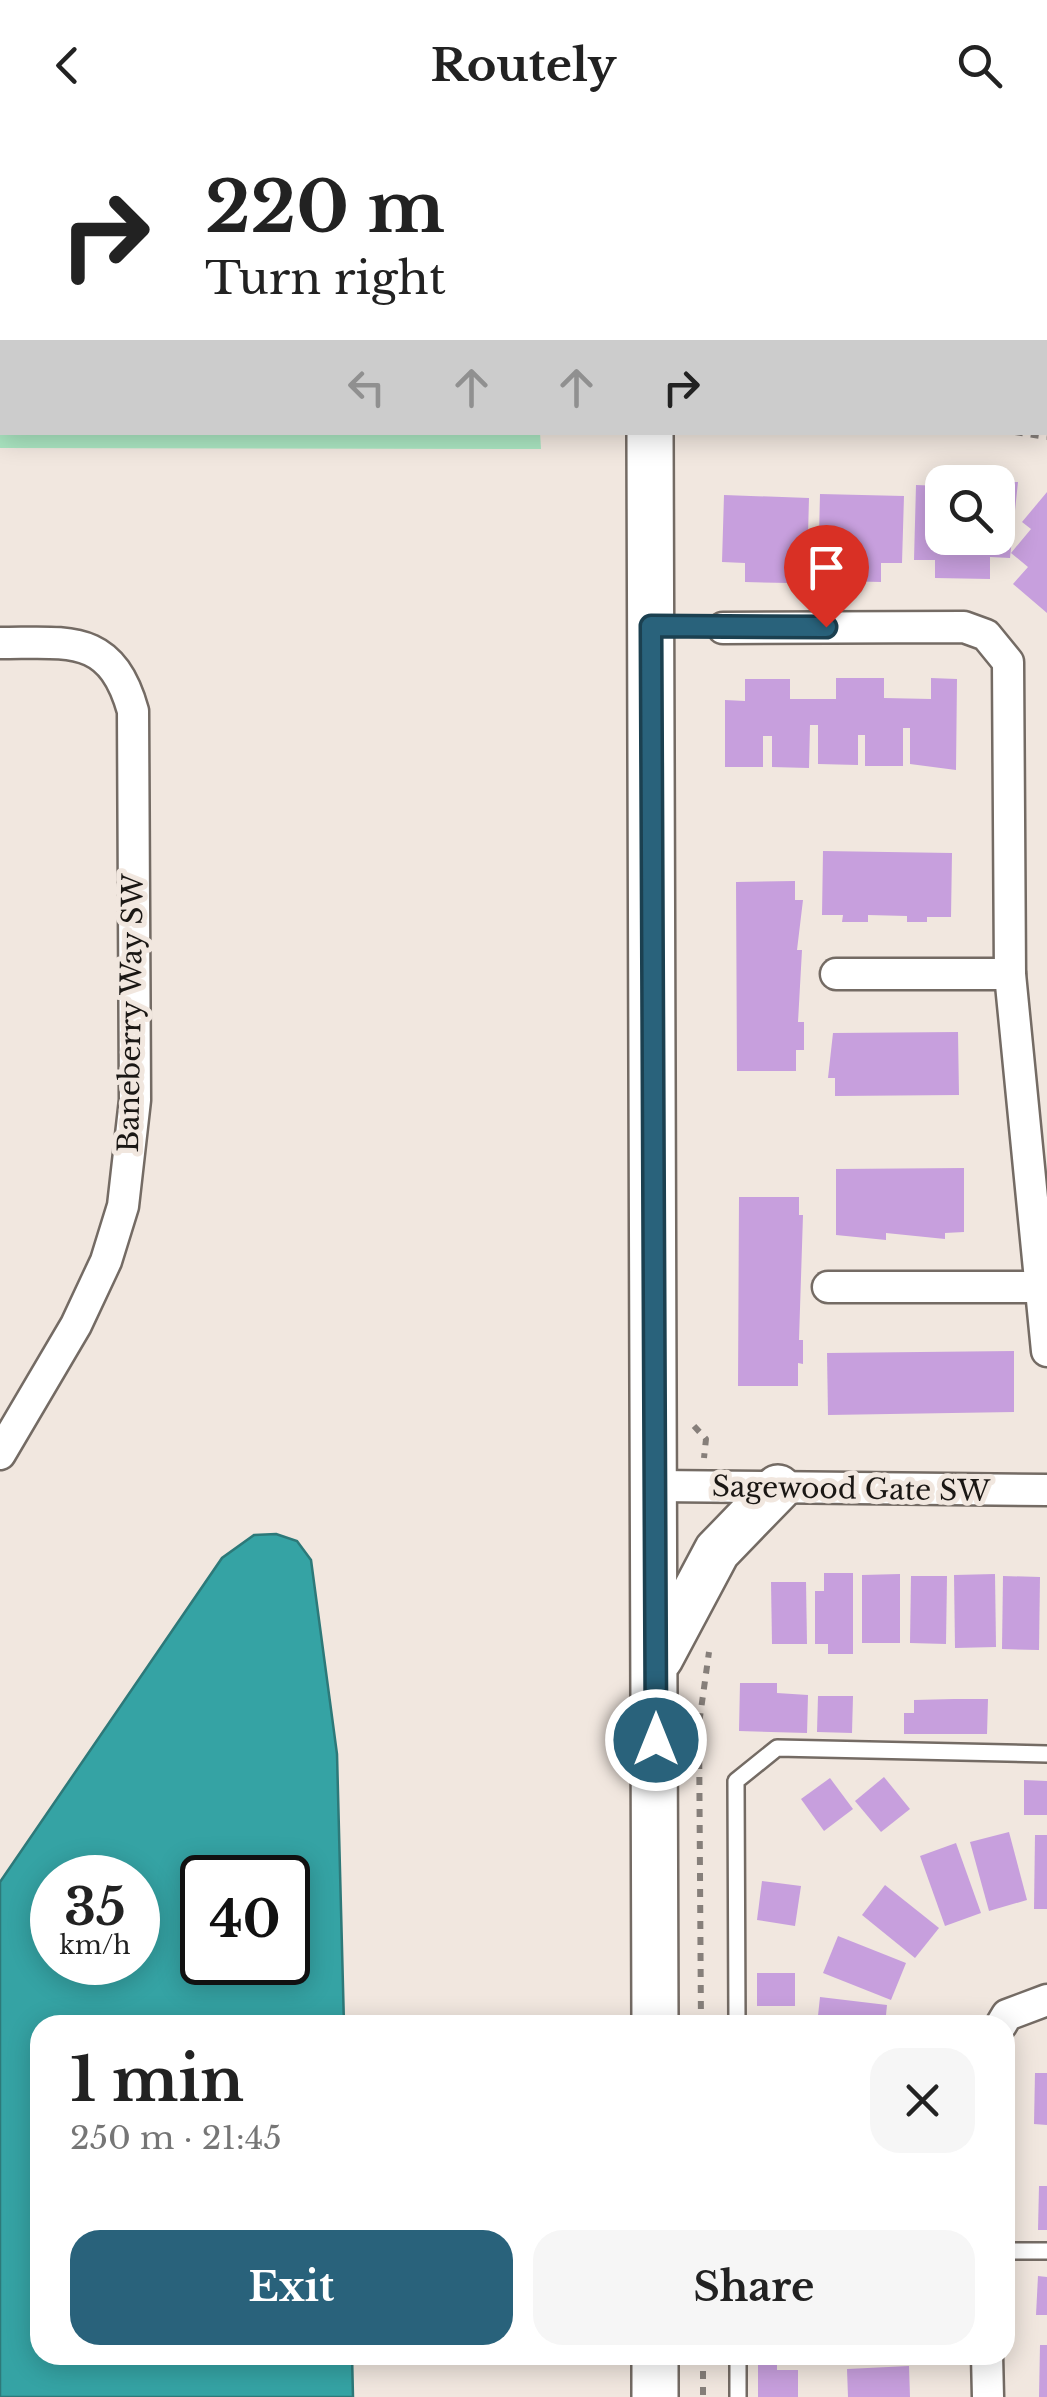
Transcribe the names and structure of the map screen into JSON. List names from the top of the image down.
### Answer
{
  "streets": {
    "street": ["Baneberry Way SW", "Sagewood Gate SW"]
  },
  "page": {
    "header": "Routely",
    "turn": ["220 m", "Turn right"],
    "speed": "35 km/h",
    "limit": "40",
    "heading": ["1 min", "250 m · 21:45"],
    "buttons": ["Exit", "Share"]
  }
}
